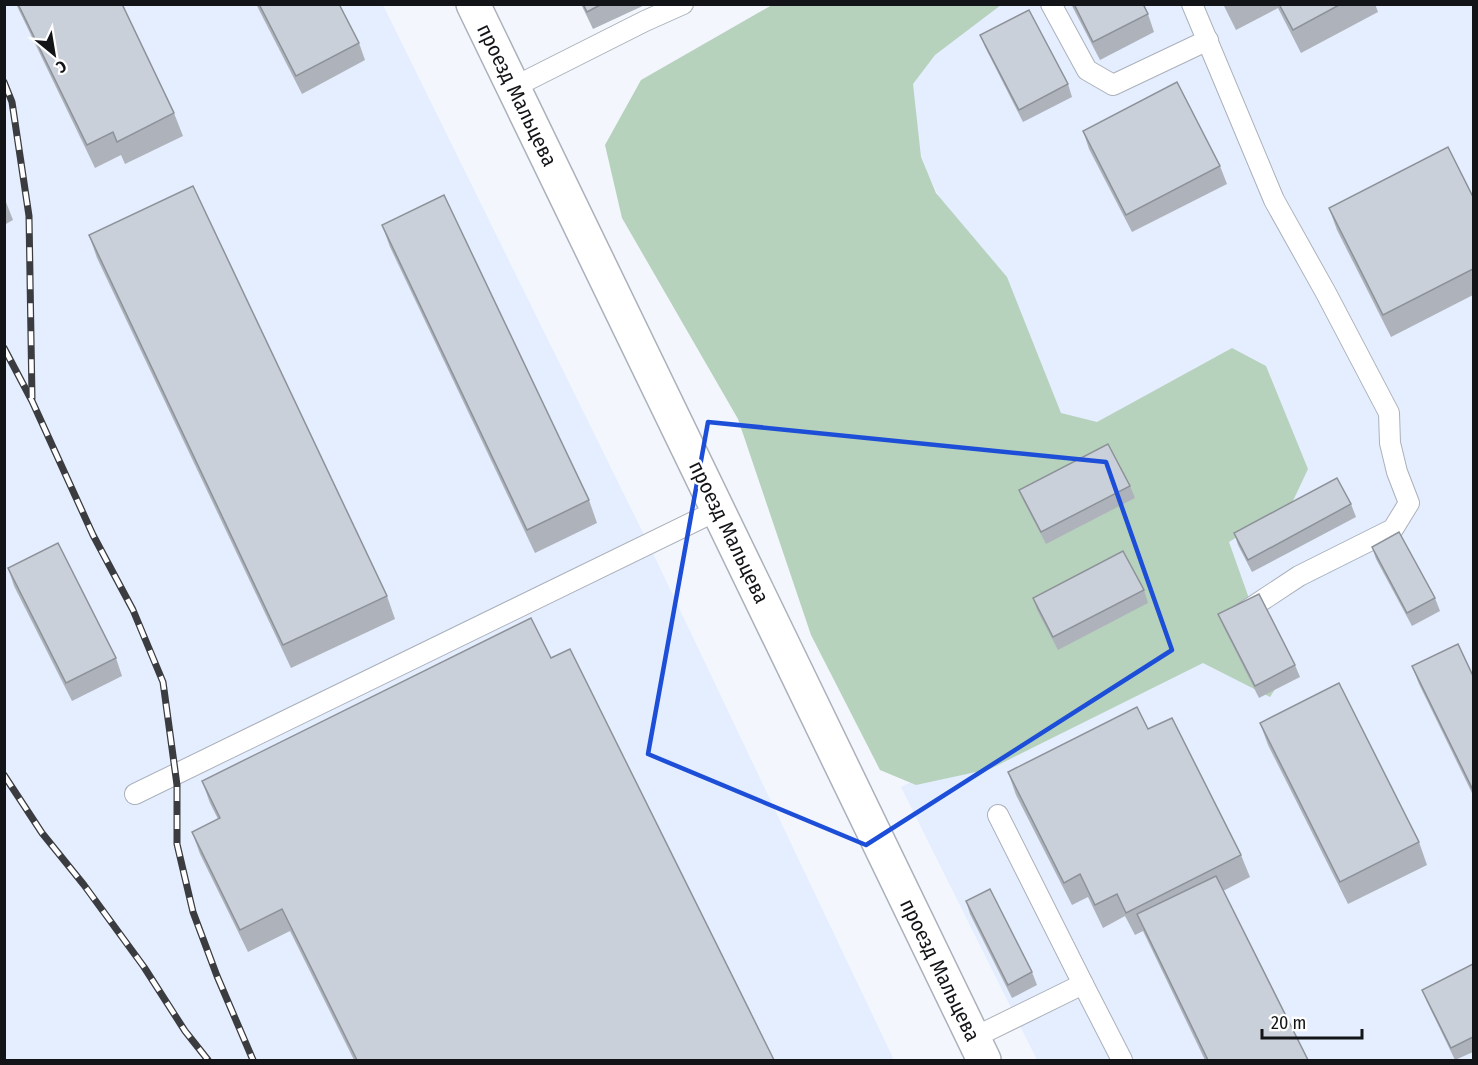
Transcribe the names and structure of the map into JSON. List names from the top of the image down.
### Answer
{
  "streets": {
    "street": ["проезд Мальцева"]
  },
  "scale_bar": "20 m",
  "north": "bottom right"
}
